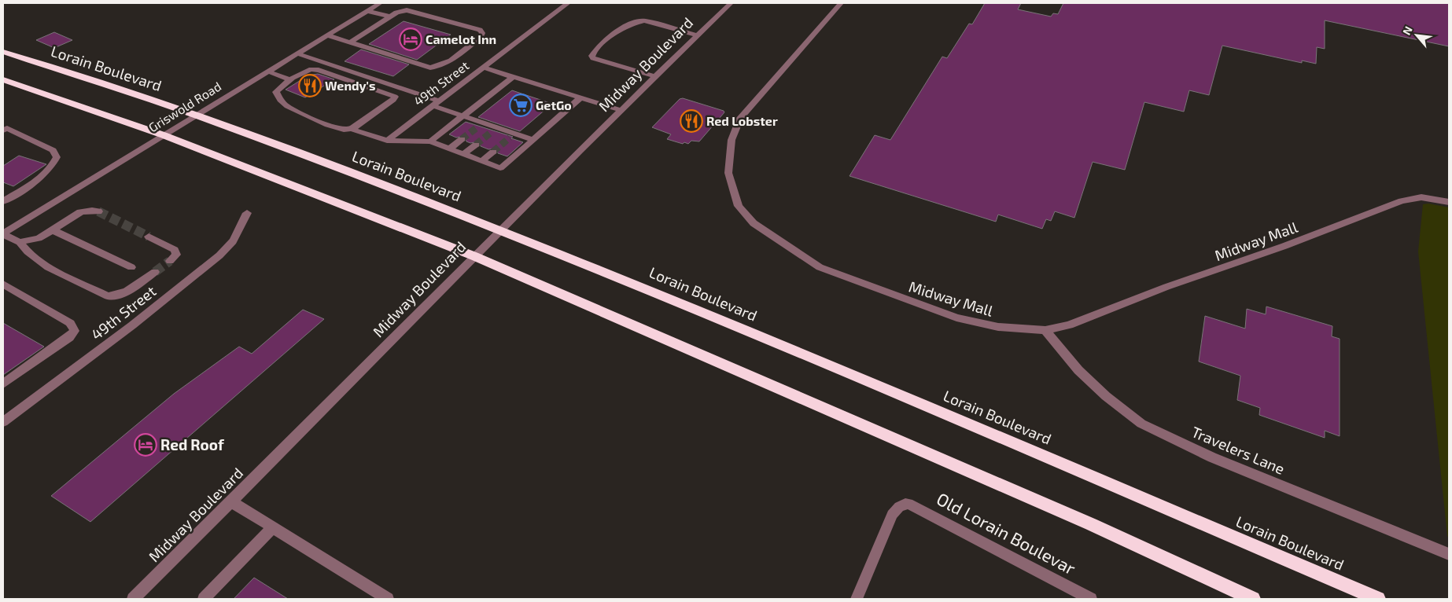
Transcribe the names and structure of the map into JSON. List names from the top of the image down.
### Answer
{
  "streets": {
    "highway": ["Lorain Boulevard"],
    "street": [
      "Midway Boulevard",
      "49th Street",
      "Griswold Road",
      "Midway Mall",
      "Travelers Lane",
      "Old Lorain Boulevar"
    ]
  },
  "crossings": [
    ["Midway Boulevard", "Lorain Boulevard"],
    ["Lorain Boulevard", "Griswold Road"],
    ["Midway Mall", "Travelers Lane"]
  ],
  "places": {
    "hotel": ["Camelot Inn", "Red Roof"],
    "restaurant": ["Wendy's", "Red Lobster"],
    "supermarket": ["GetGo"]
  },
  "north": "top left"
}
